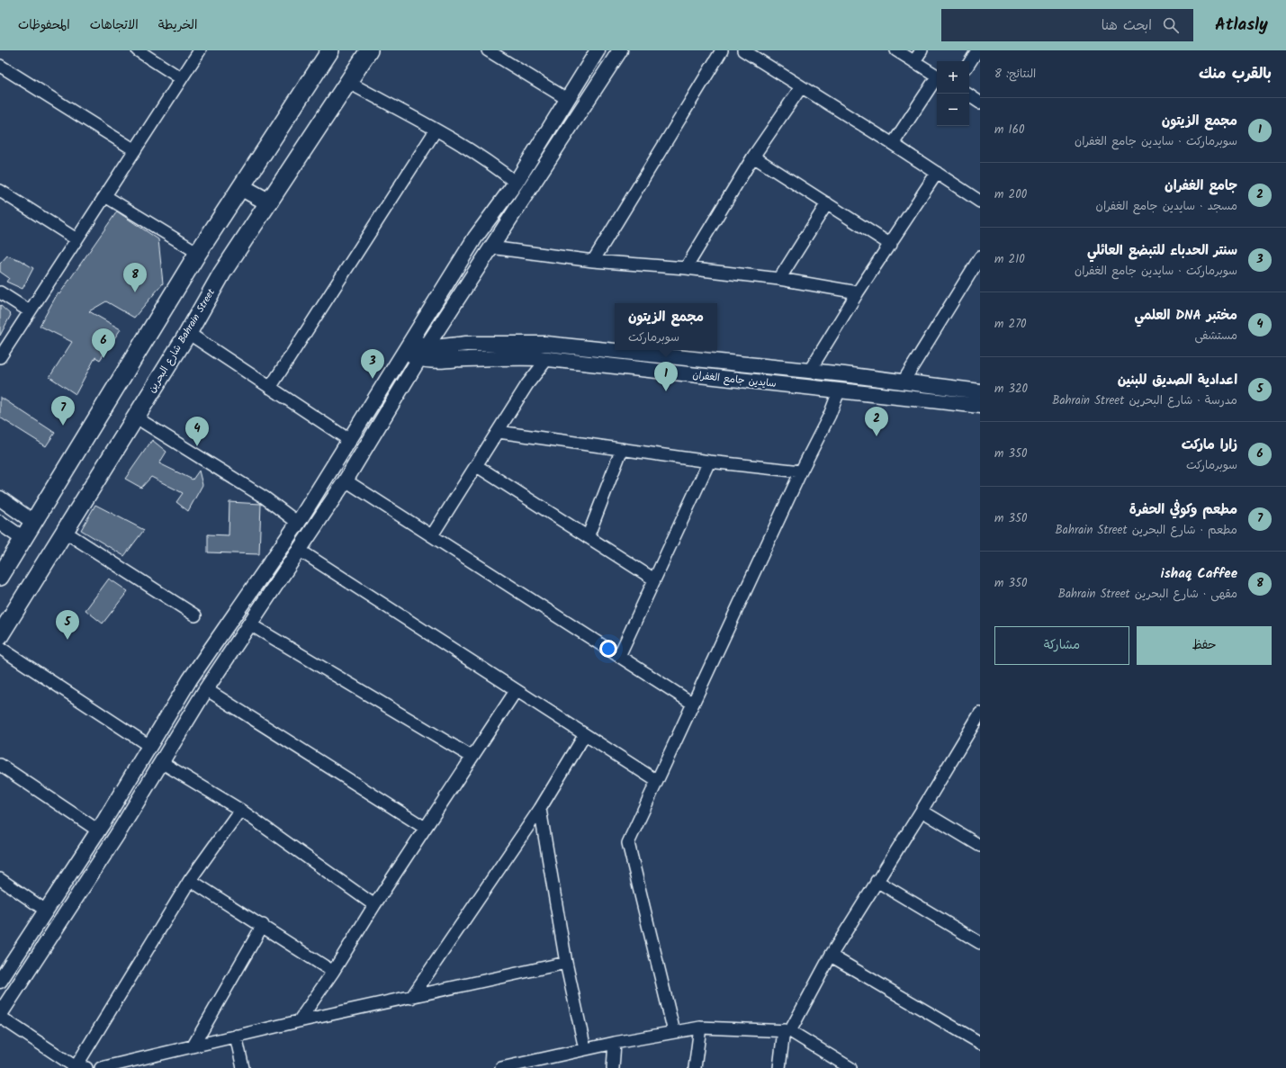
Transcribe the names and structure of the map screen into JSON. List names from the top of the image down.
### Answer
{
  "streets": {
    "main road": ["شارع البحرين Bahrain Street"],
    "street": ["سايدين جامع الغفران"]
  },
  "page": {
    "header": "Atlasly",
    "search": "ابحث هنا",
    "nav": ["الخريطة", "الاتجاهات", "المحفوظات"],
    "heading": ["بالقرب منك", "النتائج: 8"],
    "map_buttons": ["+", "−"],
    "list": [
      {
        "mark": "1",
        "name": "مجمع الزيتون",
        "note": "سوبرماركت · سايدين جامع الغفران",
        "value": "160 m"
      },
      {
        "mark": "2",
        "name": "جامع الغفران",
        "note": "مسجد · سايدين جامع الغفران",
        "value": "200 m"
      },
      {
        "mark": "3",
        "name": "سنتر الحدباء للتبضع العائلي",
        "note": "سوبرماركت · سايدين جامع الغفران",
        "value": "210 m"
      },
      {
        "mark": "4",
        "name": "مختبر DNA العلمي",
        "note": "مستشفى",
        "value": "270 m"
      },
      {
        "mark": "5",
        "name": "اعدادية الصديق للبنين",
        "note": "مدرسة · شارع البحرين Bahrain Street",
        "value": "320 m"
      },
      {
        "mark": "6",
        "name": "زارا ماركت",
        "note": "سوبرماركت",
        "value": "350 m"
      },
      {
        "mark": "7",
        "name": "مطعم وكوفي الحفرة",
        "note": "مطعم · شارع البحرين Bahrain Street",
        "value": "350 m"
      },
      {
        "mark": "8",
        "name": "ishaq Caffee",
        "note": "مقهى · شارع البحرين Bahrain Street",
        "value": "350 m"
      }
    ],
    "pins": [
      "8",
      "6",
      "3",
      "1",
      "7",
      "2",
      "4",
      "5"
    ],
    "popup": ["مجمع الزيتون", "سوبرماركت"],
    "buttons": ["حفظ", "مشاركة"]
  }
}
